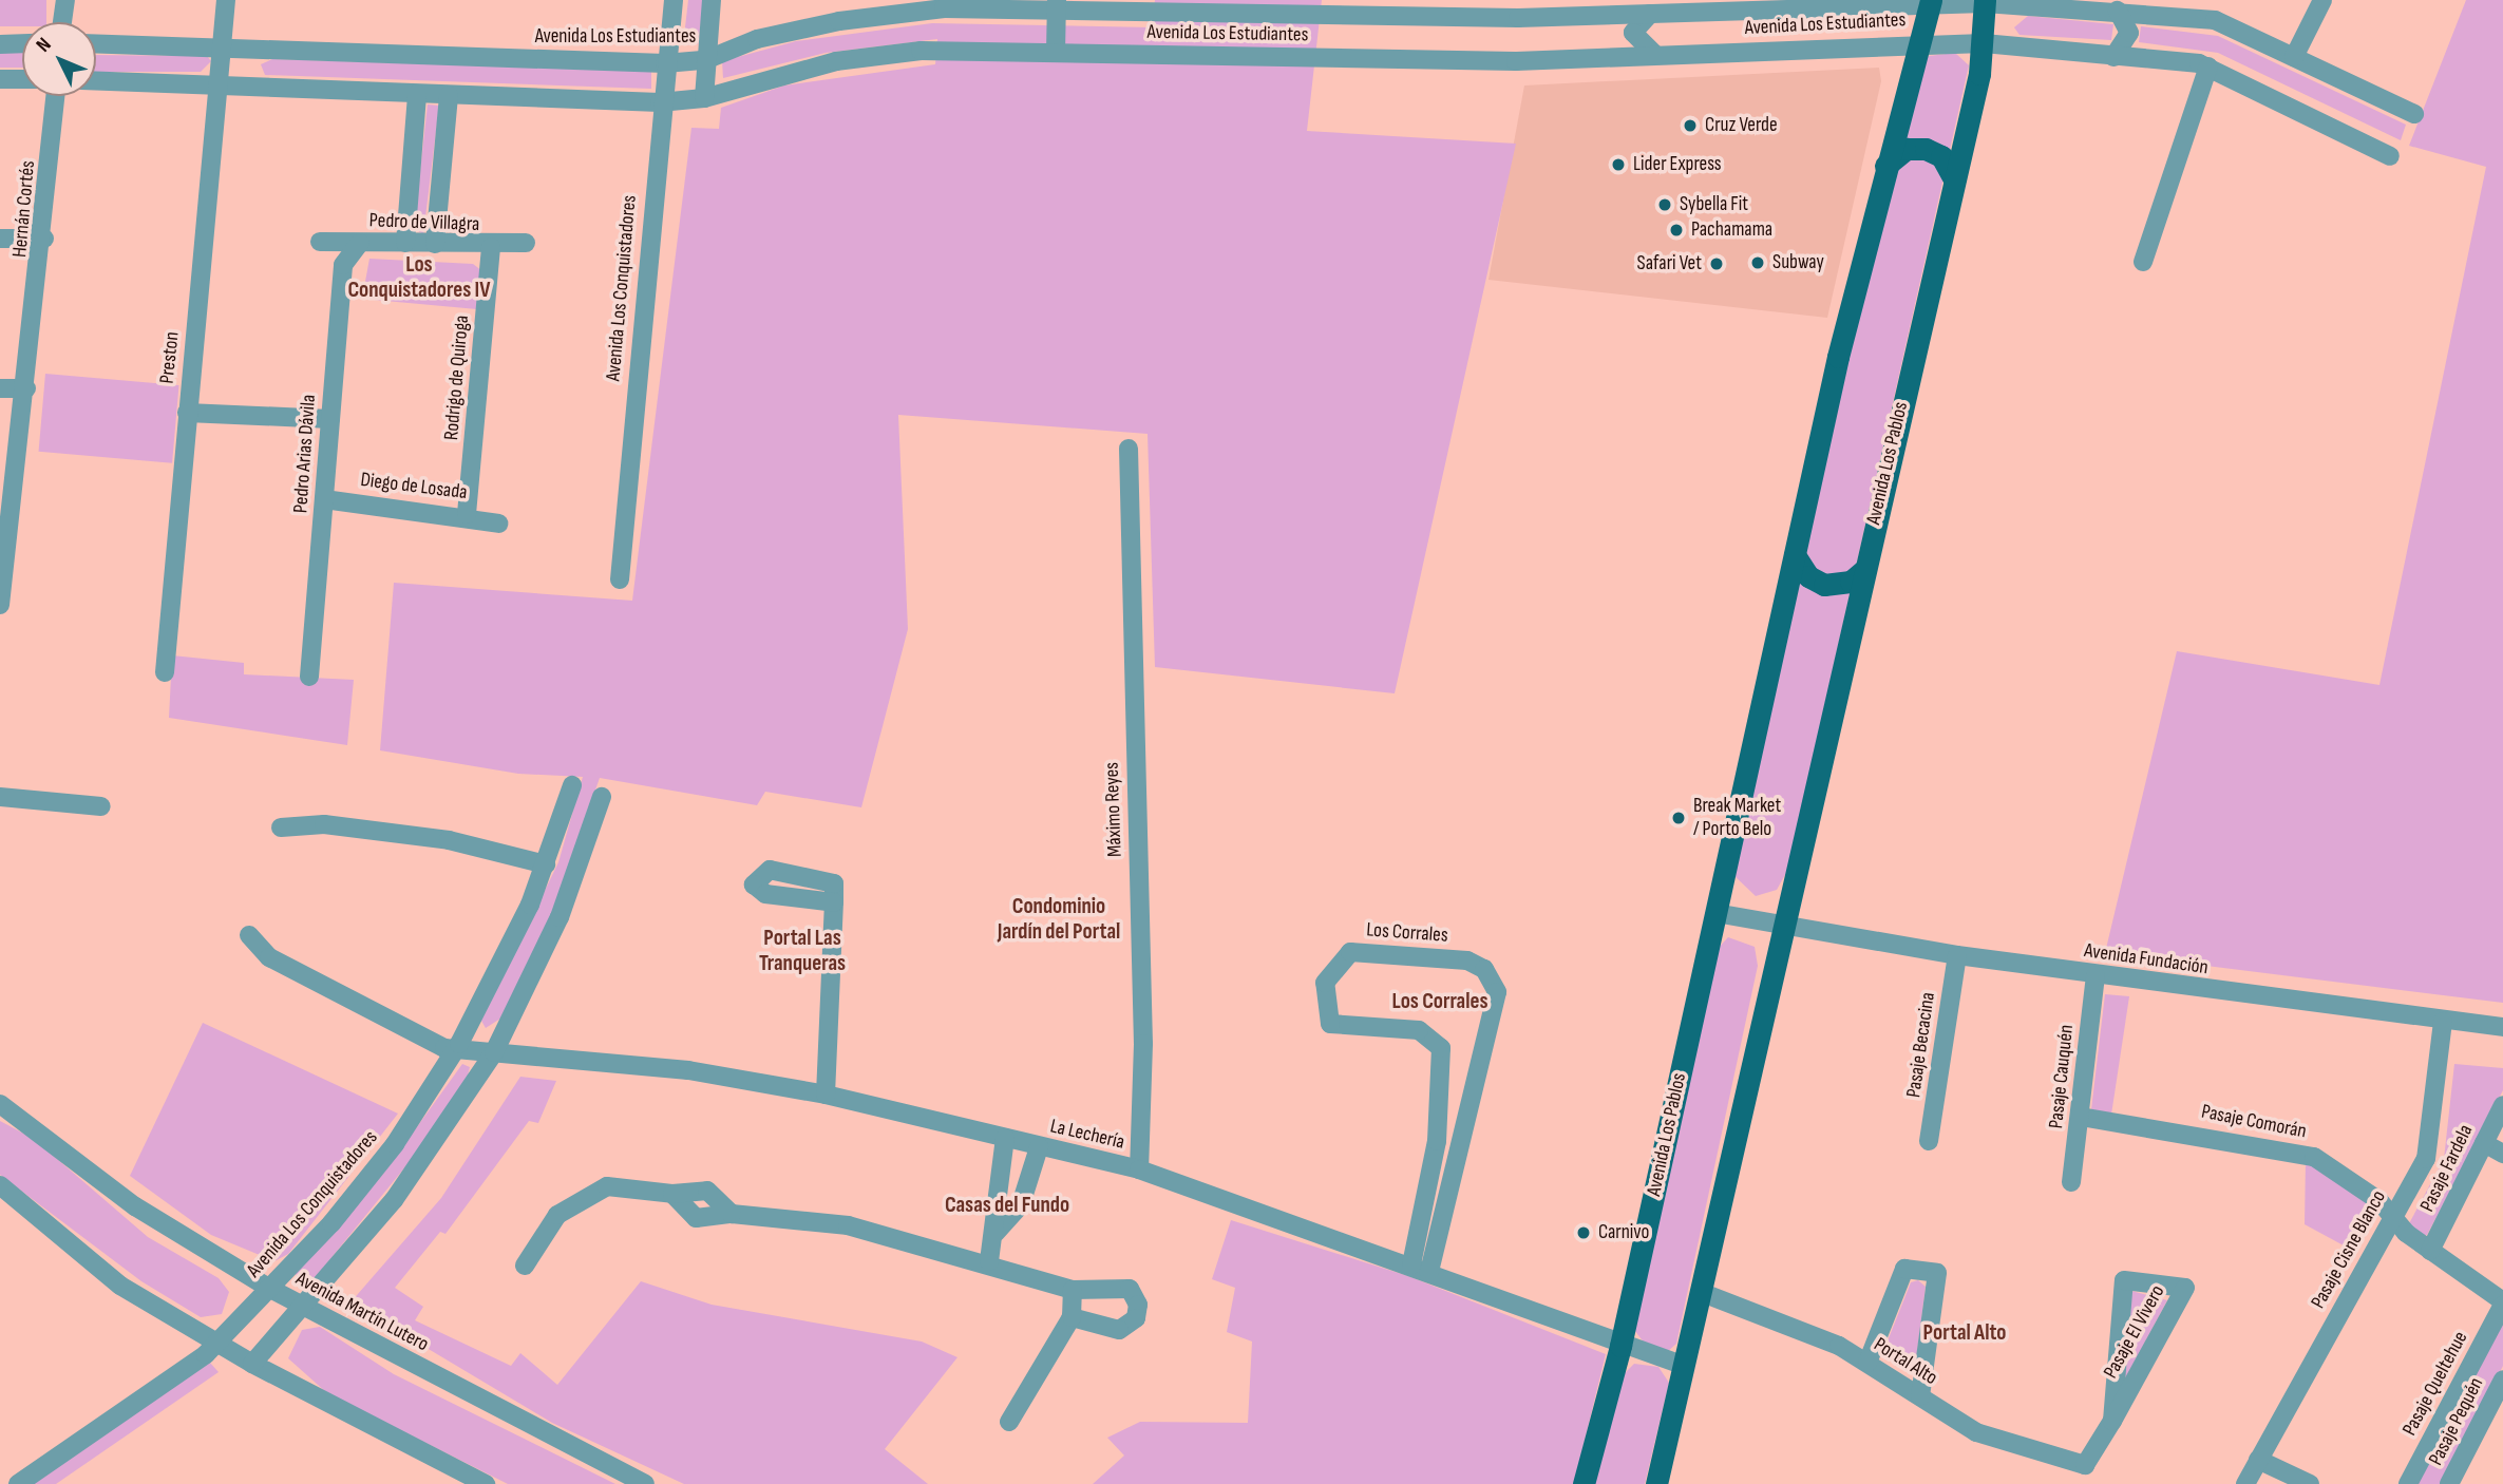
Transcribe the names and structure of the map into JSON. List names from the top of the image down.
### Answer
{
  "streets": {
    "main road": ["Avenida Los Pablos"],
    "street": [
      "Avenida Los Estudiantes",
      "Hernán Cortés",
      "Pedro de Villagra",
      "Avenida Los Conquistadores",
      "Preston",
      "Rodrigo de Quiroga",
      "Pedro Arias Dávila",
      "Diego de Losada",
      "Máximo Reyes",
      "Los Corrales",
      "Avenida Fundación",
      "Pasaje Becacina",
      "Pasaje Cauquén",
      "Pasaje Comorán",
      "La Lechería",
      "Pasaje Fardela",
      "Pasaje Cisne Blanco",
      "Avenida Martín Lutero",
      "Pasaje El Vivero",
      "Portal Alto",
      "Pasaje Queltehue",
      "Pasaje Pequén"
    ]
  },
  "crossings": [
    ["Avenida Los Estudiantes", "Avenida Los Conquistadores"],
    ["Avenida Los Estudiantes", "Preston"],
    ["Avenida Los Estudiantes", "Avenida Los Pablos"],
    ["Pedro de Villagra", "Rodrigo de Quiroga"],
    ["Pedro de Villagra", "Pedro Arias Dávila"],
    ["Avenida Los Conquistadores", "La Lechería"],
    ["Avenida Los Conquistadores", "Avenida Martín Lutero"],
    ["Rodrigo de Quiroga", "Diego de Losada"],
    ["Pedro Arias Dávila", "Diego de Losada"],
    ["Avenida Los Pablos", "Avenida Fundación"],
    ["Avenida Los Pablos", "La Lechería"],
    ["Avenida Los Pablos", "Portal Alto"],
    ["Máximo Reyes", "La Lechería"],
    ["Los Corrales", "La Lechería"],
    ["Avenida Fundación", "Pasaje Becacina"],
    ["Avenida Fundación", "Pasaje Cauquén"],
    ["Avenida Fundación", "Pasaje Cisne Blanco"],
    ["Pasaje Cauquén", "Pasaje Comorán"],
    ["Pasaje Comorán", "Pasaje Fardela"],
    ["Pasaje Comorán", "Pasaje Cisne Blanco"],
    ["Pasaje Comorán", "Pasaje Queltehue"],
    ["Pasaje El Vivero", "Portal Alto"]
  ],
  "districts": [
    "Los Conquistadores IV",
    "Condominio Jardín del Portal",
    "Portal Las Tranqueras",
    "Los Corrales",
    "Casas del Fundo",
    "Portal Alto"
  ],
  "places": [
    "Cruz Verde",
    "Lider Express",
    "Sybella Fit",
    "Pachamama",
    "Subway",
    "Safari Vet",
    "Break Market / Porto Belo",
    "Carnivo"
  ],
  "north": "top left"
}
